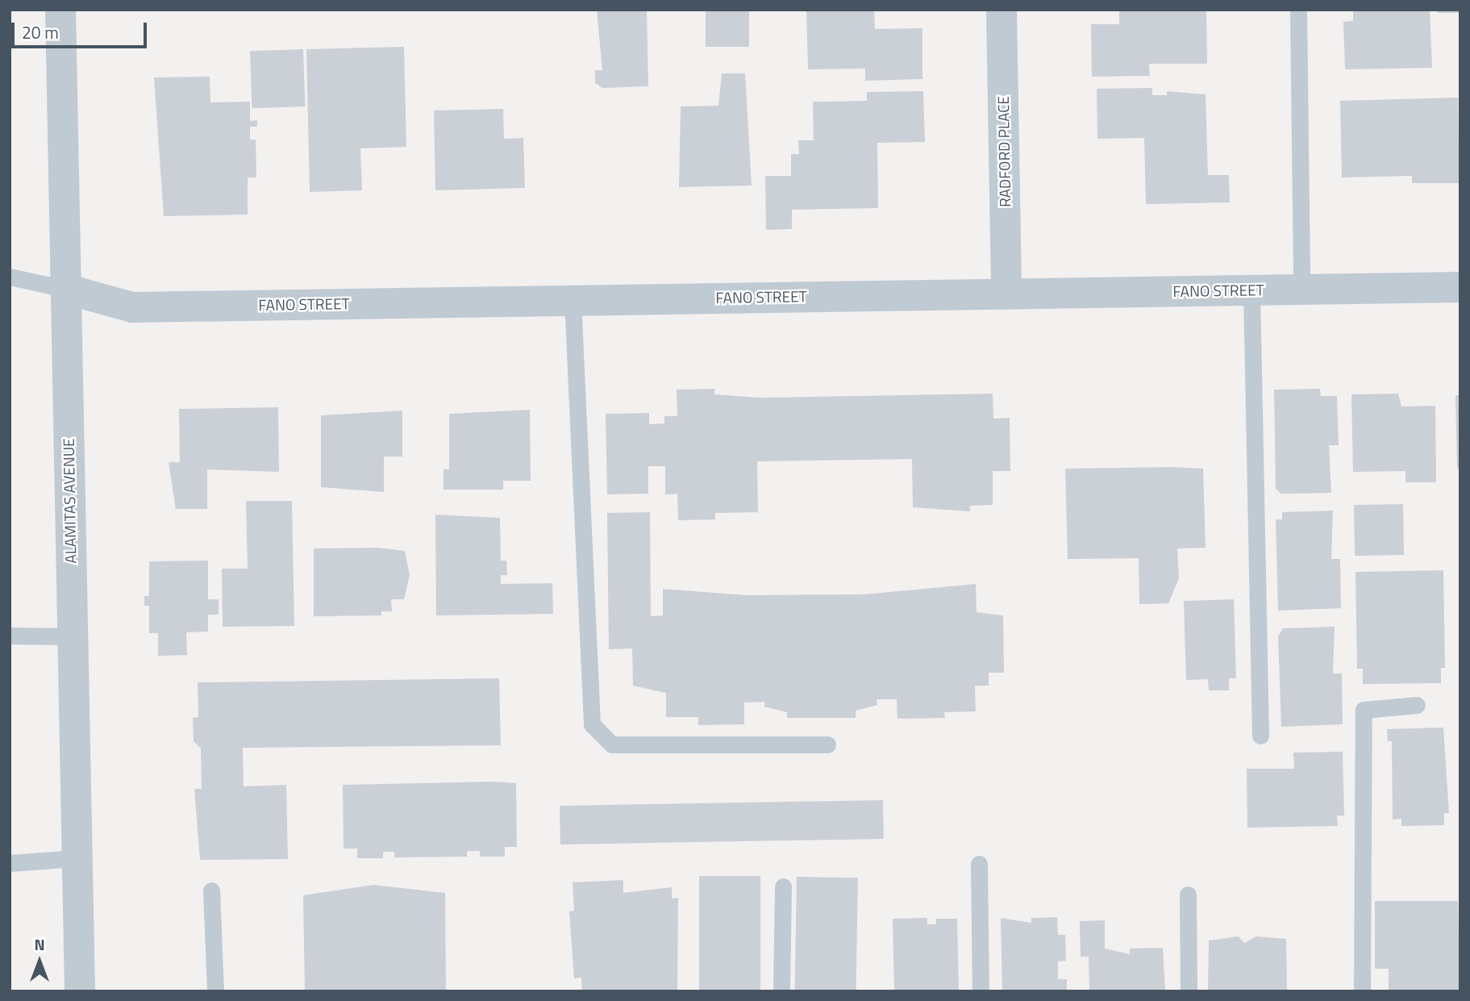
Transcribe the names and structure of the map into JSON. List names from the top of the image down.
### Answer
{
  "streets": {
    "street": ["RADFORD PLACE", "FANO STREET", "ALAMITAS AVENUE"]
  },
  "crossings": [
    ["RADFORD PLACE", "FANO STREET"],
    ["FANO STREET", "ALAMITAS AVENUE"]
  ],
  "scale_bar": "20 m",
  "north": "top"
}
